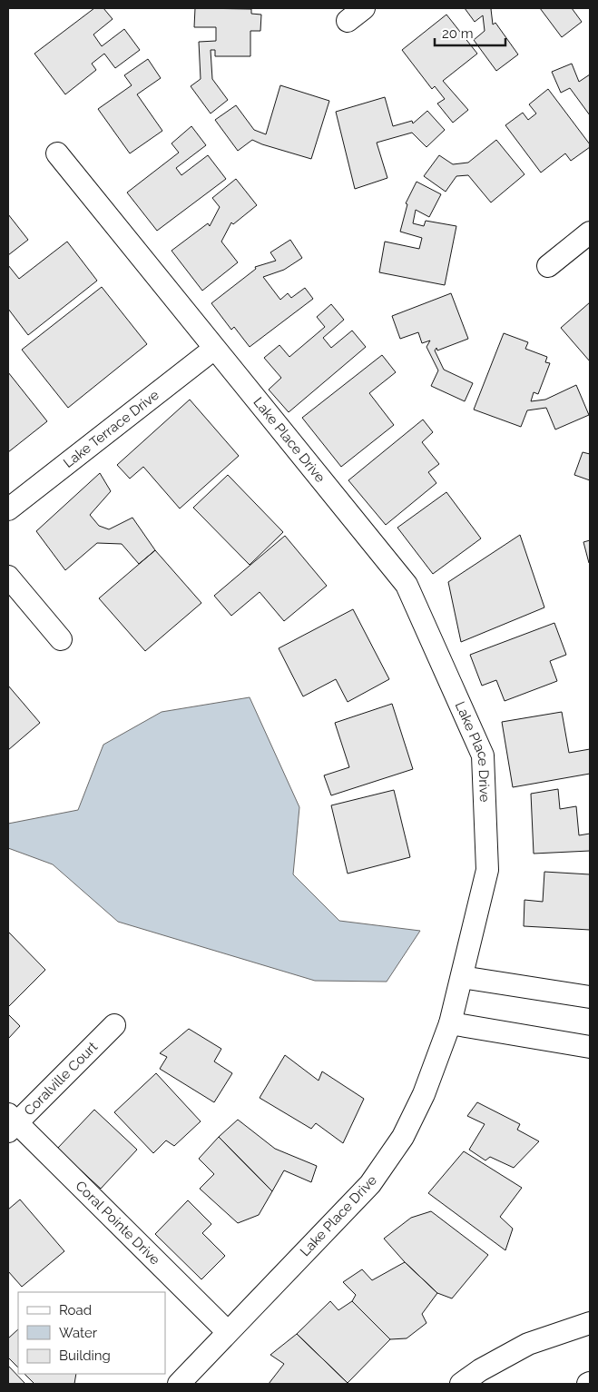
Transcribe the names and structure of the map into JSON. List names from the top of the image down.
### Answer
{
  "streets": {
    "street": [
      "Lake Terrace Drive",
      "Lake Place Drive",
      "Coralville Court",
      "Coral Pointe Drive"
    ]
  },
  "crossings": [
    ["Lake Terrace Drive", "Lake Place Drive"],
    ["Lake Place Drive", "Coral Pointe Drive"],
    ["Coralville Court", "Coral Pointe Drive"]
  ],
  "legend": ["Road", "Water", "Building"],
  "scale_bar": "20 m"
}
